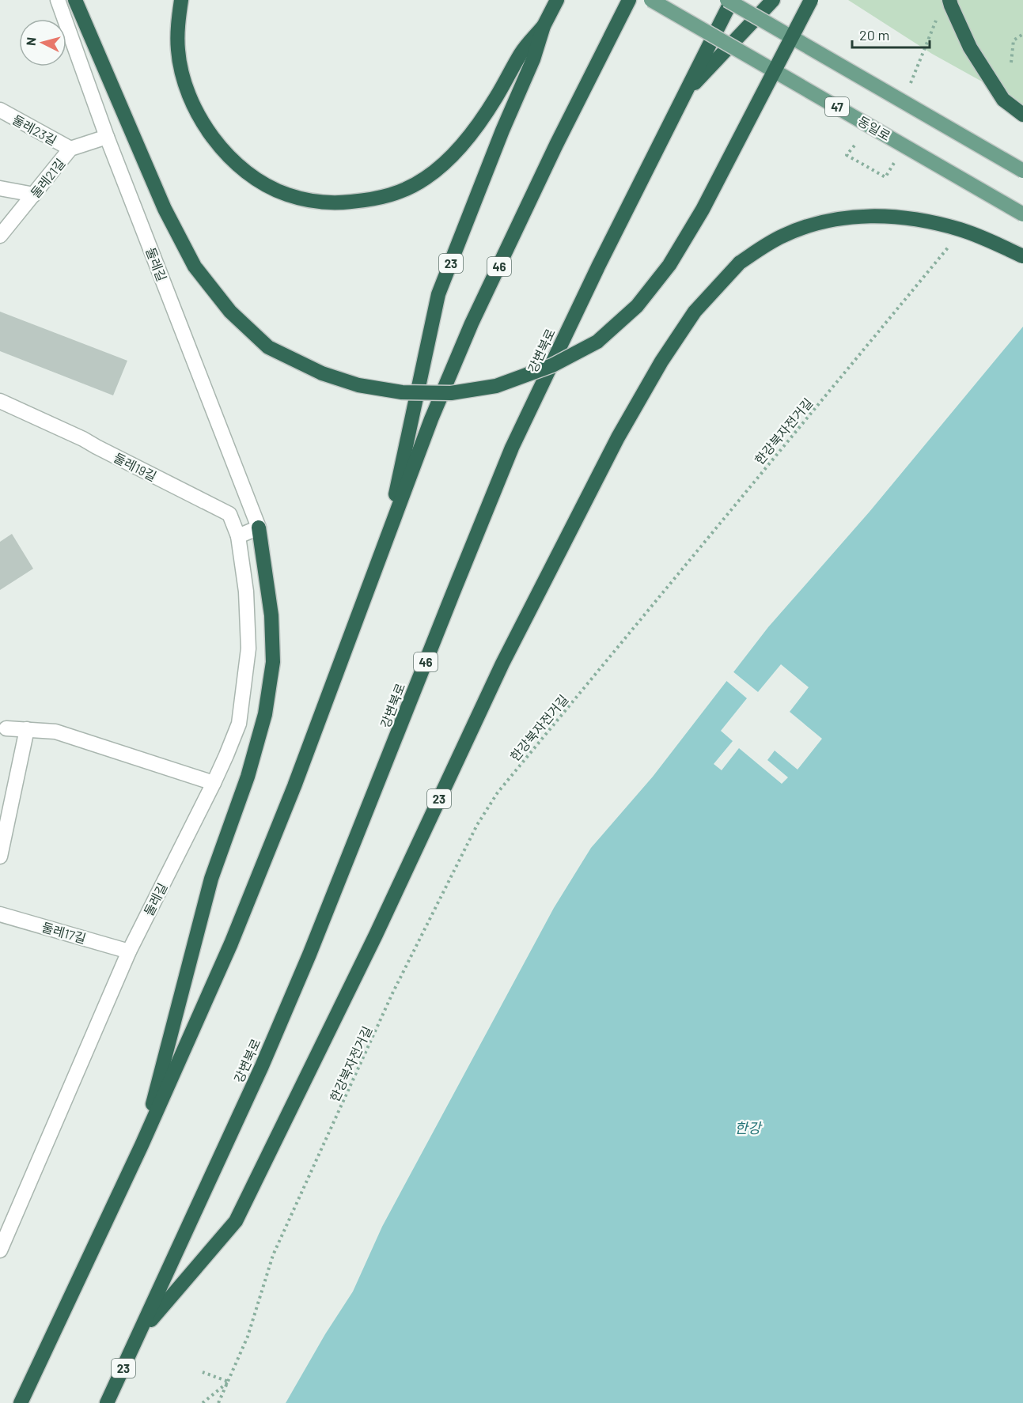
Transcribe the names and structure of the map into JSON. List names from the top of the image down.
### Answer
{
  "streets": {
    "highway": ["23", "46", "강변북로"],
    "main road": ["47", "동일로"],
    "street": [
      "둘레23길",
      "둘레21길",
      "둘레길",
      "둘레19길",
      "둘레17길"
    ],
    "path": ["한강북자전거길"]
  },
  "crossings": [
    ["둘레23길", "둘레21길"],
    ["둘레21길", "둘레길"],
    ["23", "46"],
    ["23", "강변북로"],
    ["둘레길", "둘레19길"],
    ["둘레길", "둘레17길"]
  ],
  "water": ["한강"],
  "scale_bar": "20 m",
  "north": "left"
}
